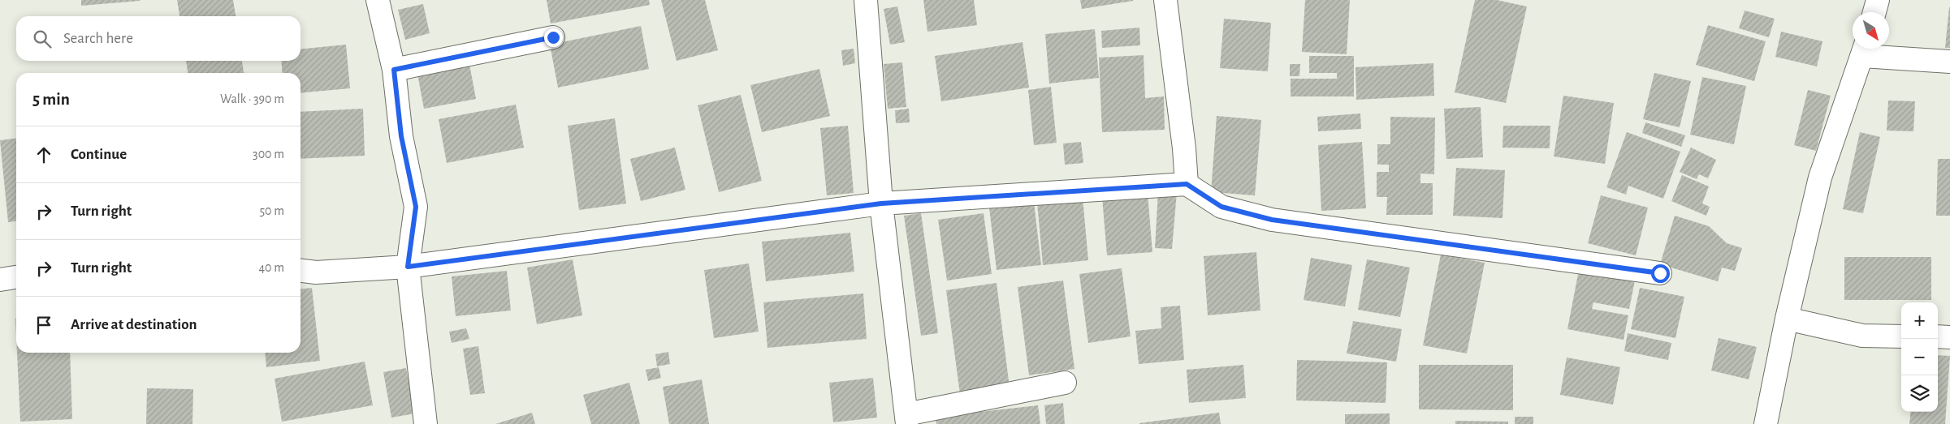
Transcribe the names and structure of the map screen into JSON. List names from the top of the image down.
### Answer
{
  "north": "bottom right",
  "page": {
    "search": "Search here",
    "heading": ["5 min", "Walk · 390 m"],
    "list": [
      ["Continue", "300 m"],
      ["Turn right", "50 m"],
      ["Turn right", "40 m"],
      "Arrive at destination"
    ],
    "map_buttons": ["+", "−"]
  }
}
